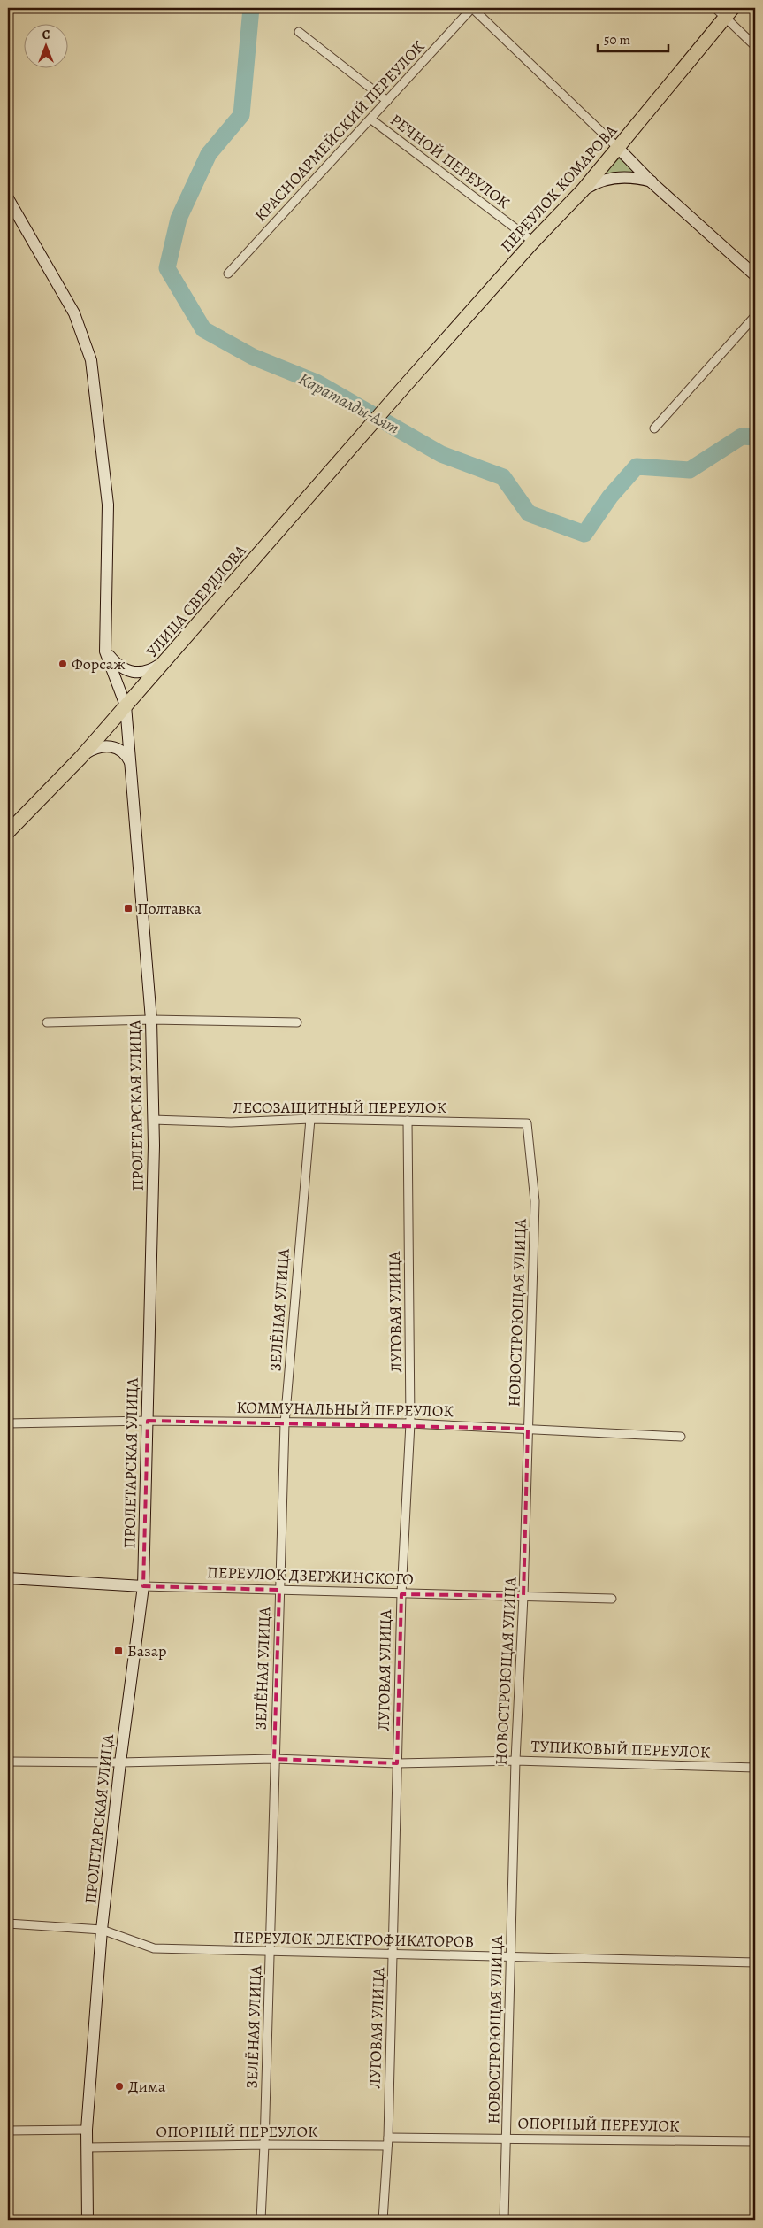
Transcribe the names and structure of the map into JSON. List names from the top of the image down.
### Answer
{
  "streets": {
    "main road": ["ПЕРЕУЛОК КОМАРОВА", "УЛИЦА СВЕРДЛОВА"],
    "street": [
      "КРАСНОАРМЕЙСКИЙ ПЕРЕУЛОК",
      "РЕЧНОЙ ПЕРЕУЛОК",
      "ПРОЛЕТАРСКАЯ УЛИЦА",
      "ЛЕСОЗАЩИТНЫЙ ПЕРЕУЛОК",
      "ЗЕЛЁНАЯ УЛИЦА",
      "ЛУГОВАЯ УЛИЦА",
      "НОВОСТРОЮЩАЯ УЛИЦА",
      "КОММУНАЛЬНЫЙ ПЕРЕУЛОК",
      "ПЕРЕУЛОК ДЗЕРЖИНСКОГО",
      "ТУПИКОВЫЙ ПЕРЕУЛОК",
      "ПЕРЕУЛОК ЭЛЕКТРОФИКАТОРОВ",
      "ОПОРНЫЙ ПЕРЕУЛОК"
    ]
  },
  "crossings": [
    ["КРАСНОАРМЕЙСКИЙ ПЕРЕУЛОК", "РЕЧНОЙ ПЕРЕУЛОК"],
    ["РЕЧНОЙ ПЕРЕУЛОК", "ПЕРЕУЛОК КОМАРОВА"],
    ["ПЕРЕУЛОК КОМАРОВА", "УЛИЦА СВЕРДЛОВА"],
    ["УЛИЦА СВЕРДЛОВА", "ПРОЛЕТАРСКАЯ УЛИЦА"],
    ["ПРОЛЕТАРСКАЯ УЛИЦА", "ЛЕСОЗАЩИТНЫЙ ПЕРЕУЛОК"],
    ["ПРОЛЕТАРСКАЯ УЛИЦА", "КОММУНАЛЬНЫЙ ПЕРЕУЛОК"],
    ["ПРОЛЕТАРСКАЯ УЛИЦА", "ПЕРЕУЛОК ДЗЕРЖИНСКОГО"],
    ["ПРОЛЕТАРСКАЯ УЛИЦА", "ТУПИКОВЫЙ ПЕРЕУЛОК"],
    ["ПРОЛЕТАРСКАЯ УЛИЦА", "ПЕРЕУЛОК ЭЛЕКТРОФИКАТОРОВ"],
    ["ПРОЛЕТАРСКАЯ УЛИЦА", "ОПОРНЫЙ ПЕРЕУЛОК"],
    ["ЛЕСОЗАЩИТНЫЙ ПЕРЕУЛОК", "ЗЕЛЁНАЯ УЛИЦА"],
    ["ЛЕСОЗАЩИТНЫЙ ПЕРЕУЛОК", "ЛУГОВАЯ УЛИЦА"],
    ["ЛЕСОЗАЩИТНЫЙ ПЕРЕУЛОК", "НОВОСТРОЮЩАЯ УЛИЦА"],
    ["ЗЕЛЁНАЯ УЛИЦА", "КОММУНАЛЬНЫЙ ПЕРЕУЛОК"],
    ["ЗЕЛЁНАЯ УЛИЦА", "ПЕРЕУЛОК ДЗЕРЖИНСКОГО"],
    ["ЗЕЛЁНАЯ УЛИЦА", "ТУПИКОВЫЙ ПЕРЕУЛОК"],
    ["ЗЕЛЁНАЯ УЛИЦА", "ПЕРЕУЛОК ЭЛЕКТРОФИКАТОРОВ"],
    ["ЗЕЛЁНАЯ УЛИЦА", "ОПОРНЫЙ ПЕРЕУЛОК"],
    ["ЛУГОВАЯ УЛИЦА", "КОММУНАЛЬНЫЙ ПЕРЕУЛОК"],
    ["ЛУГОВАЯ УЛИЦА", "ПЕРЕУЛОК ДЗЕРЖИНСКОГО"],
    ["ЛУГОВАЯ УЛИЦА", "ТУПИКОВЫЙ ПЕРЕУЛОК"],
    ["ЛУГОВАЯ УЛИЦА", "ПЕРЕУЛОК ЭЛЕКТРОФИКАТОРОВ"],
    ["ЛУГОВАЯ УЛИЦА", "ОПОРНЫЙ ПЕРЕУЛОК"],
    ["НОВОСТРОЮЩАЯ УЛИЦА", "КОММУНАЛЬНЫЙ ПЕРЕУЛОК"],
    ["НОВОСТРОЮЩАЯ УЛИЦА", "ПЕРЕУЛОК ДЗЕРЖИНСКОГО"],
    ["НОВОСТРОЮЩАЯ УЛИЦА", "ТУПИКОВЫЙ ПЕРЕУЛОК"],
    ["НОВОСТРОЮЩАЯ УЛИЦА", "ПЕРЕУЛОК ЭЛЕКТРОФИКАТОРОВ"],
    ["НОВОСТРОЮЩАЯ УЛИЦА", "ОПОРНЫЙ ПЕРЕУЛОК"]
  ],
  "water": ["Караталды-Аят"],
  "places": {
    "other": ["Форсаж", "Дима"],
    "transit": ["Полтавка", "Базар"]
  },
  "scale_bar": "50 m",
  "north": "top"
}
